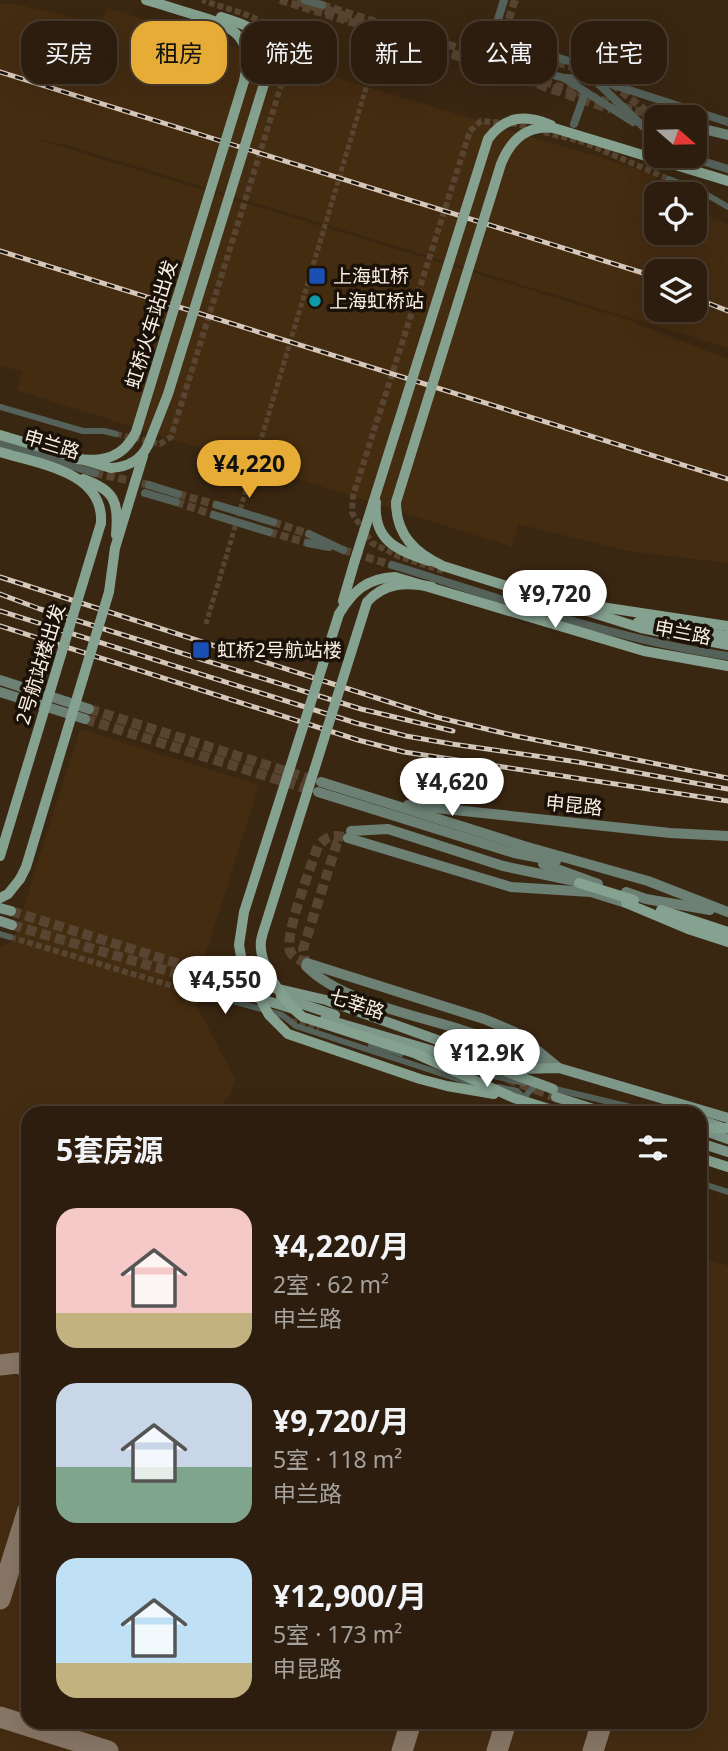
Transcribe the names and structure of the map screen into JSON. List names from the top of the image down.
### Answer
{
  "streets": {
    "highway": ["虹桥火车站出发", "2号航站楼出发"],
    "main road": ["申昆路", "七莘路"],
    "street": ["申兰路"]
  },
  "places": {
    "transit": ["上海虹桥", "虹桥2号航站楼"],
    "other": ["上海虹桥站"]
  },
  "north": "right",
  "page": {
    "chip": [
      "买房",
      "租房",
      "筛选",
      "新上",
      "公寓",
      "住宅"
    ],
    "price": [
      "¥4,220",
      "¥9,720",
      "¥4,620",
      "¥4,550",
      "¥12.9K"
    ],
    "heading": "5套房源",
    "list": [
      {
        "name": "¥4,220/月",
        "note": "2室 · 62 m² · 申兰路"
      },
      {
        "name": "¥9,720/月",
        "note": "5室 · 118 m² · 申兰路"
      },
      {
        "name": "¥12,900/月",
        "note": "5室 · 173 m² · 申昆路"
      }
    ]
  }
}
